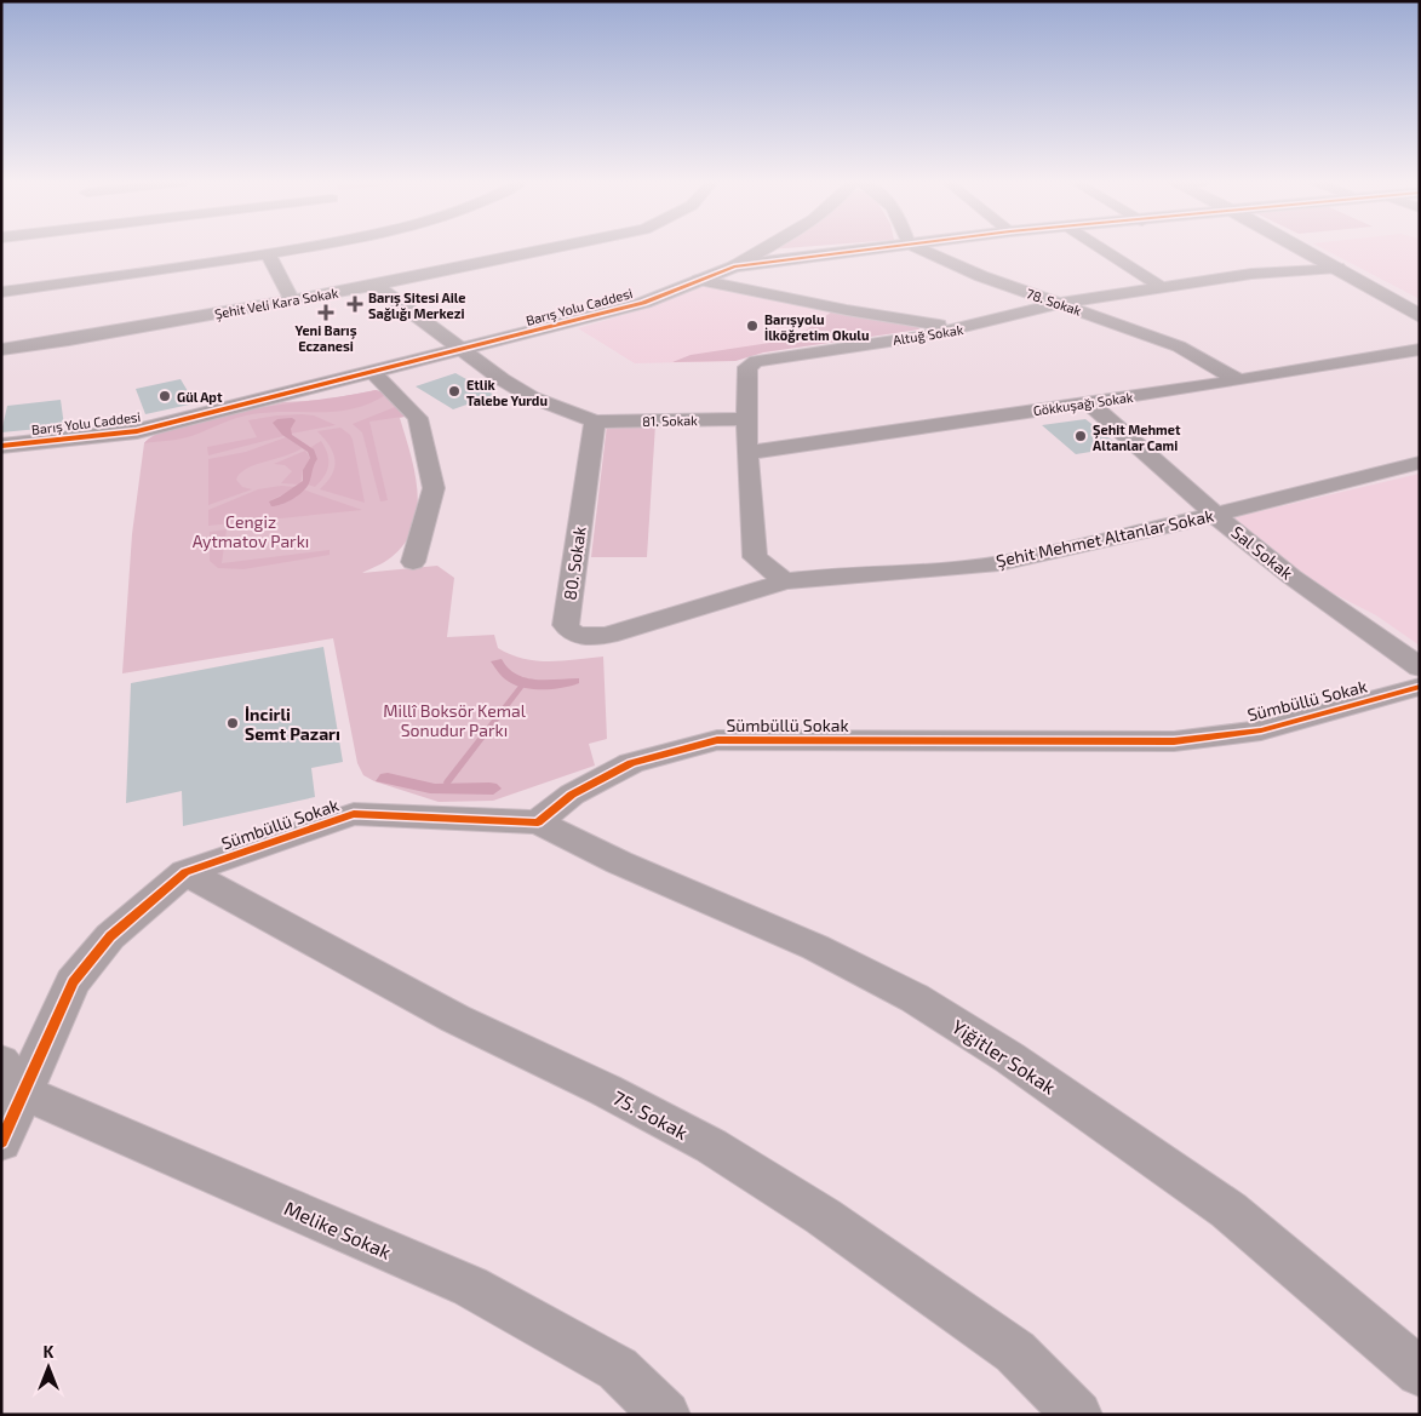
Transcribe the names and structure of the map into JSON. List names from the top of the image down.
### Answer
{
  "streets": {
    "street": [
      "78. Sokak",
      "Şehit Veli Kara Sokak",
      "Barış Yolu Caddesi",
      "Altuğ Sokak",
      "Gökkuşağı Sokak",
      "81. Sokak",
      "Şehit Mehmet Altanlar Sokak",
      "Sal Sokak",
      "80. Sokak",
      "Sümbüllü Sokak",
      "Yiğitler Sokak",
      "75. Sokak",
      "Melike Sokak"
    ]
  },
  "crossings": [
    ["78. Sokak", "Altuğ Sokak"],
    ["78. Sokak", "Gökkuşağı Sokak"],
    ["Altuğ Sokak", "Gökkuşağı Sokak"],
    ["Altuğ Sokak", "81. Sokak"],
    ["Altuğ Sokak", "Şehit Mehmet Altanlar Sokak"],
    ["Altuğ Sokak", "80. Sokak"],
    ["Gökkuşağı Sokak", "Sal Sokak"],
    ["81. Sokak", "80. Sokak"],
    ["Şehit Mehmet Altanlar Sokak", "Sal Sokak"],
    ["Şehit Mehmet Altanlar Sokak", "80. Sokak"],
    ["Sal Sokak", "Sümbüllü Sokak"],
    ["Sümbüllü Sokak", "Yiğitler Sokak"],
    ["Sümbüllü Sokak", "75. Sokak"],
    ["Sümbüllü Sokak", "Melike Sokak"]
  ],
  "parks": ["Cengiz Aytmatov Parkı", "Millî Boksör Kemal Sonudur Parkı"],
  "places": {
    "health": ["Barış Sitesi Aile Sağlığı Merkezi", "Yeni Barış Eczanesi"],
    "other": [
      "Barışyolu İlköğretim Okulu",
      "Etlik Talebe Yurdu",
      "Gül Apt",
      "Şehit Mehmet Altanlar Cami",
      "İncirli Semt Pazarı"
    ]
  },
  "north": "top"
}
